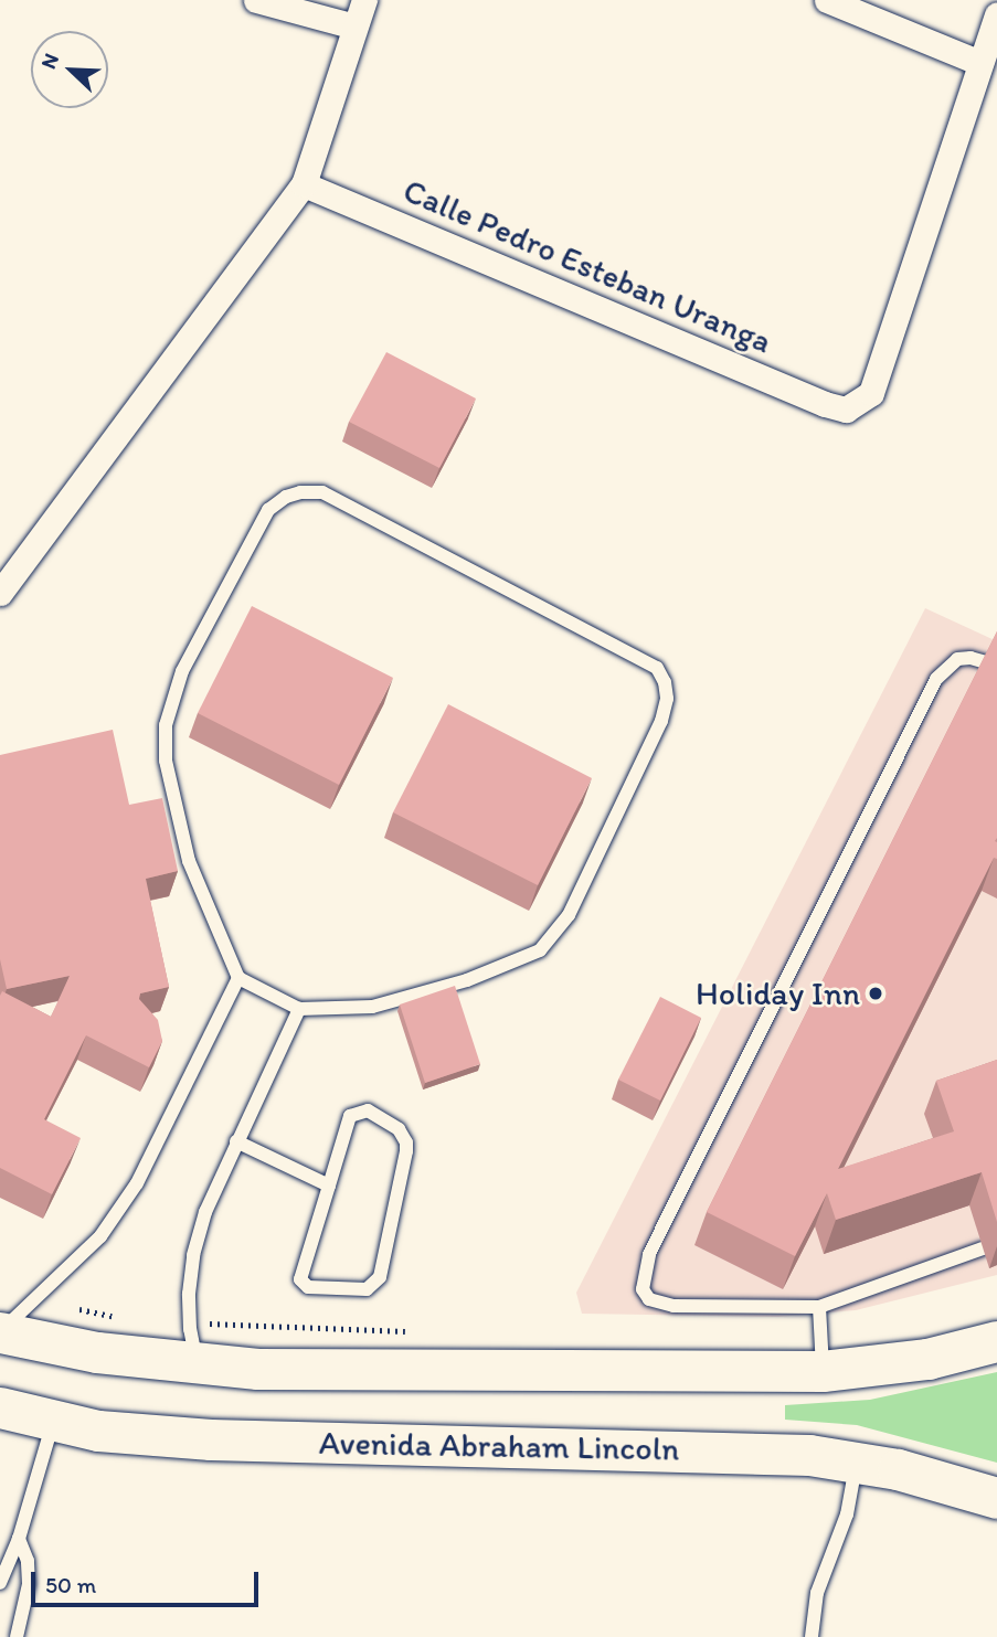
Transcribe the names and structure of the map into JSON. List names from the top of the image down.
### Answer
{
  "streets": {
    "main road": ["Avenida Abraham Lincoln"],
    "street": ["Calle Pedro Esteban Uranga"]
  },
  "places": ["Holiday Inn"],
  "scale_bar": "50 m",
  "north": "top left"
}
